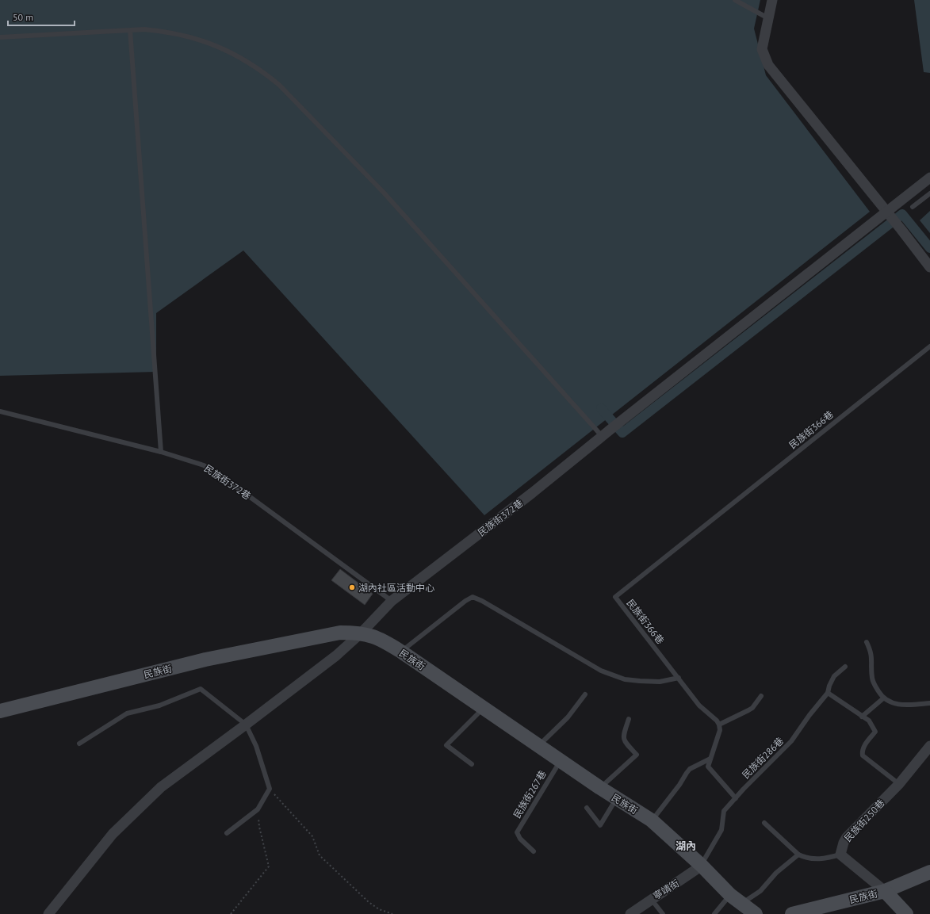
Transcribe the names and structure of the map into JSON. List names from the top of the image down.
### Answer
{
  "streets": {
    "street": [
      "民族街372巷",
      "民族街",
      "民族街250巷",
      "寧靖街"
    ],
    "lane": ["民族街366巷", "民族街286巷", "民族街267巷"]
  },
  "crossings": [
    ["民族街372巷", "民族街"],
    ["民族街", "民族街286巷"],
    ["民族街", "民族街267巷"],
    ["民族街", "民族街250巷"],
    ["民族街", "寧靖街"],
    ["民族街286巷", "寧靖街"]
  ],
  "districts": ["湖內"],
  "places": ["湖內社區活動中心"],
  "scale_bar": "50 m"
}
